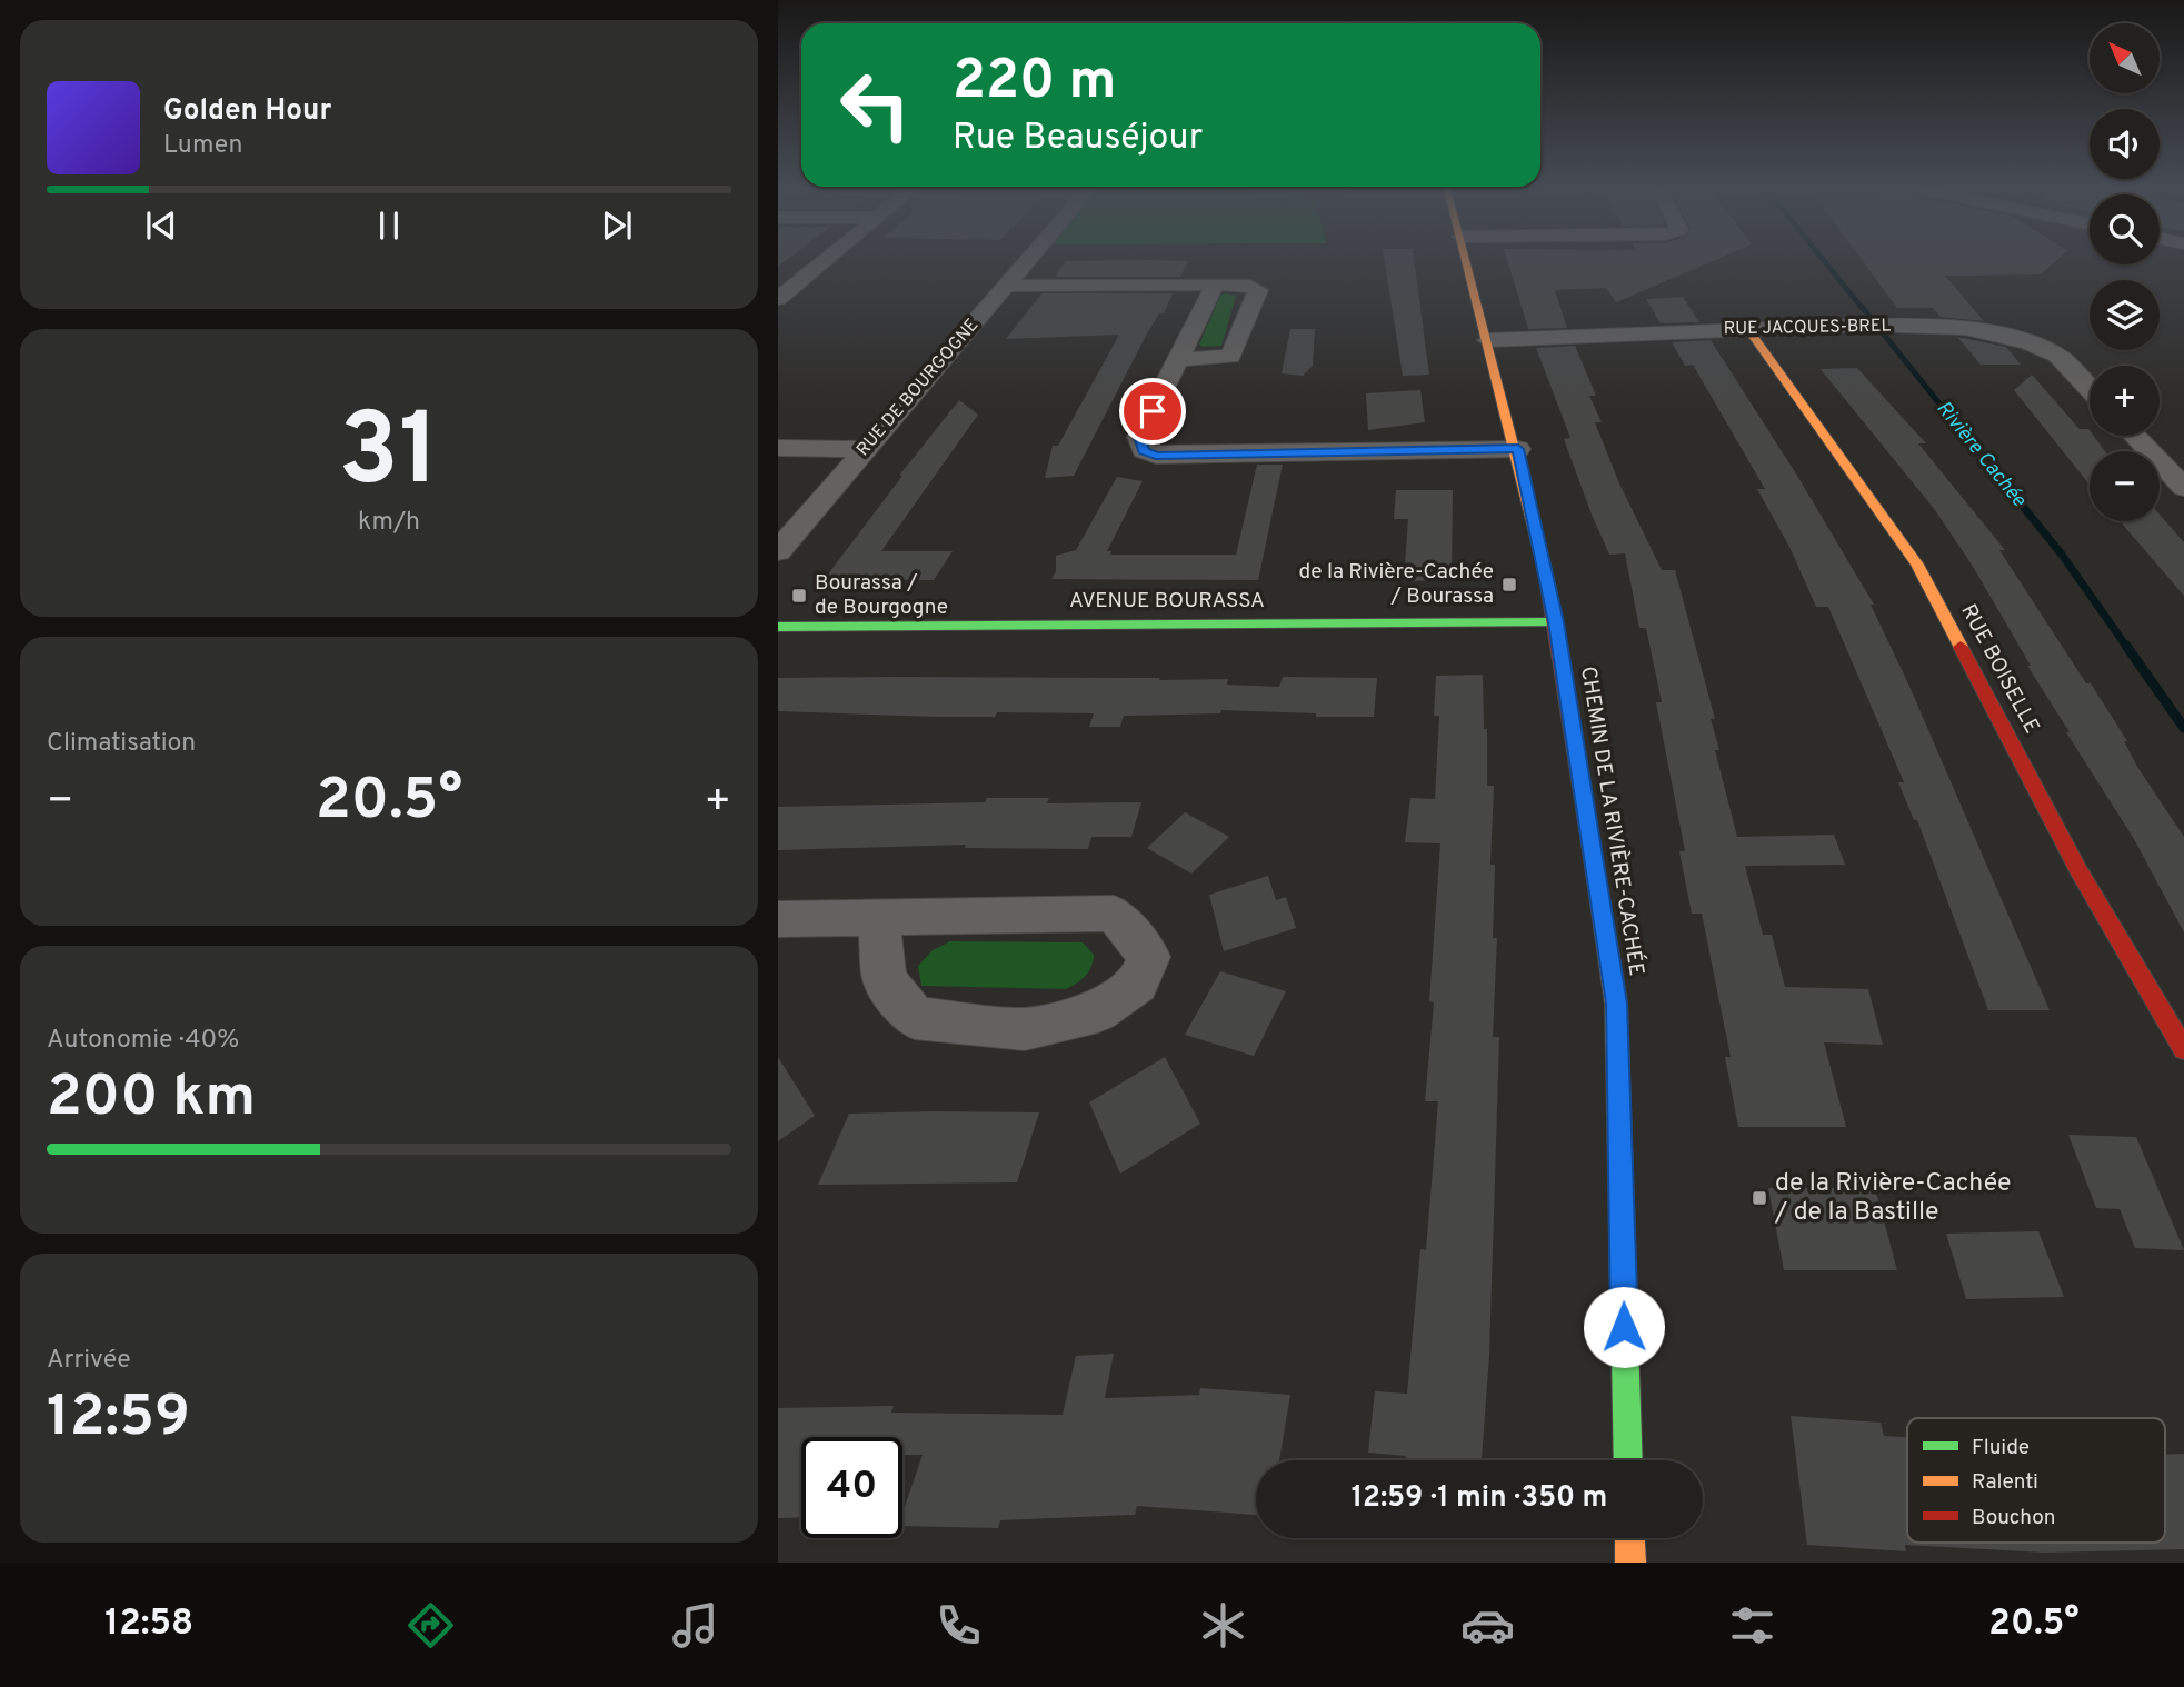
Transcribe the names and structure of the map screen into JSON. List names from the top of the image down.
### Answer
{
  "streets": {
    "street": [
      "RUE JACQUES-BREL",
      "RUE DE BOURGOGNE",
      "AVENUE BOURASSA",
      "RUE BOISELLE",
      "CHEMIN DE LA RIVIÈRE-CACHÉE"
    ]
  },
  "crossings": [
    ["RUE JACQUES-BREL", "RUE BOISELLE"],
    ["RUE JACQUES-BREL", "CHEMIN DE LA RIVIÈRE-CACHÉE"],
    ["AVENUE BOURASSA", "CHEMIN DE LA RIVIÈRE-CACHÉE"]
  ],
  "water": ["Rivière Cachée"],
  "places": {
    "transit": ["de la Rivière-Cachée / Bourassa", "Bourassa / de Bourgogne", "de la Rivière-Cachée / de la Bastille"]
  },
  "legend": ["Fluide", "Ralenti", "Bouchon"],
  "north": "top left",
  "page": {
    "map_buttons": ["+", "−"],
    "turn": ["220 m", "Rue Beauséjour"],
    "song": ["Golden Hour", "Lumen"],
    "tile": [
      ["31", "km/h"],
      "Climatisation",
      ["Autonomie · 40%", "200 km"],
      ["Arrivée", "12:59"]
    ],
    "heat": ["−", "20.5°", "+"],
    "limit": "40",
    "trip": "12:59 · 1 min · 350 m",
    "tabs": ["12:58", "20.5°"]
  }
}
